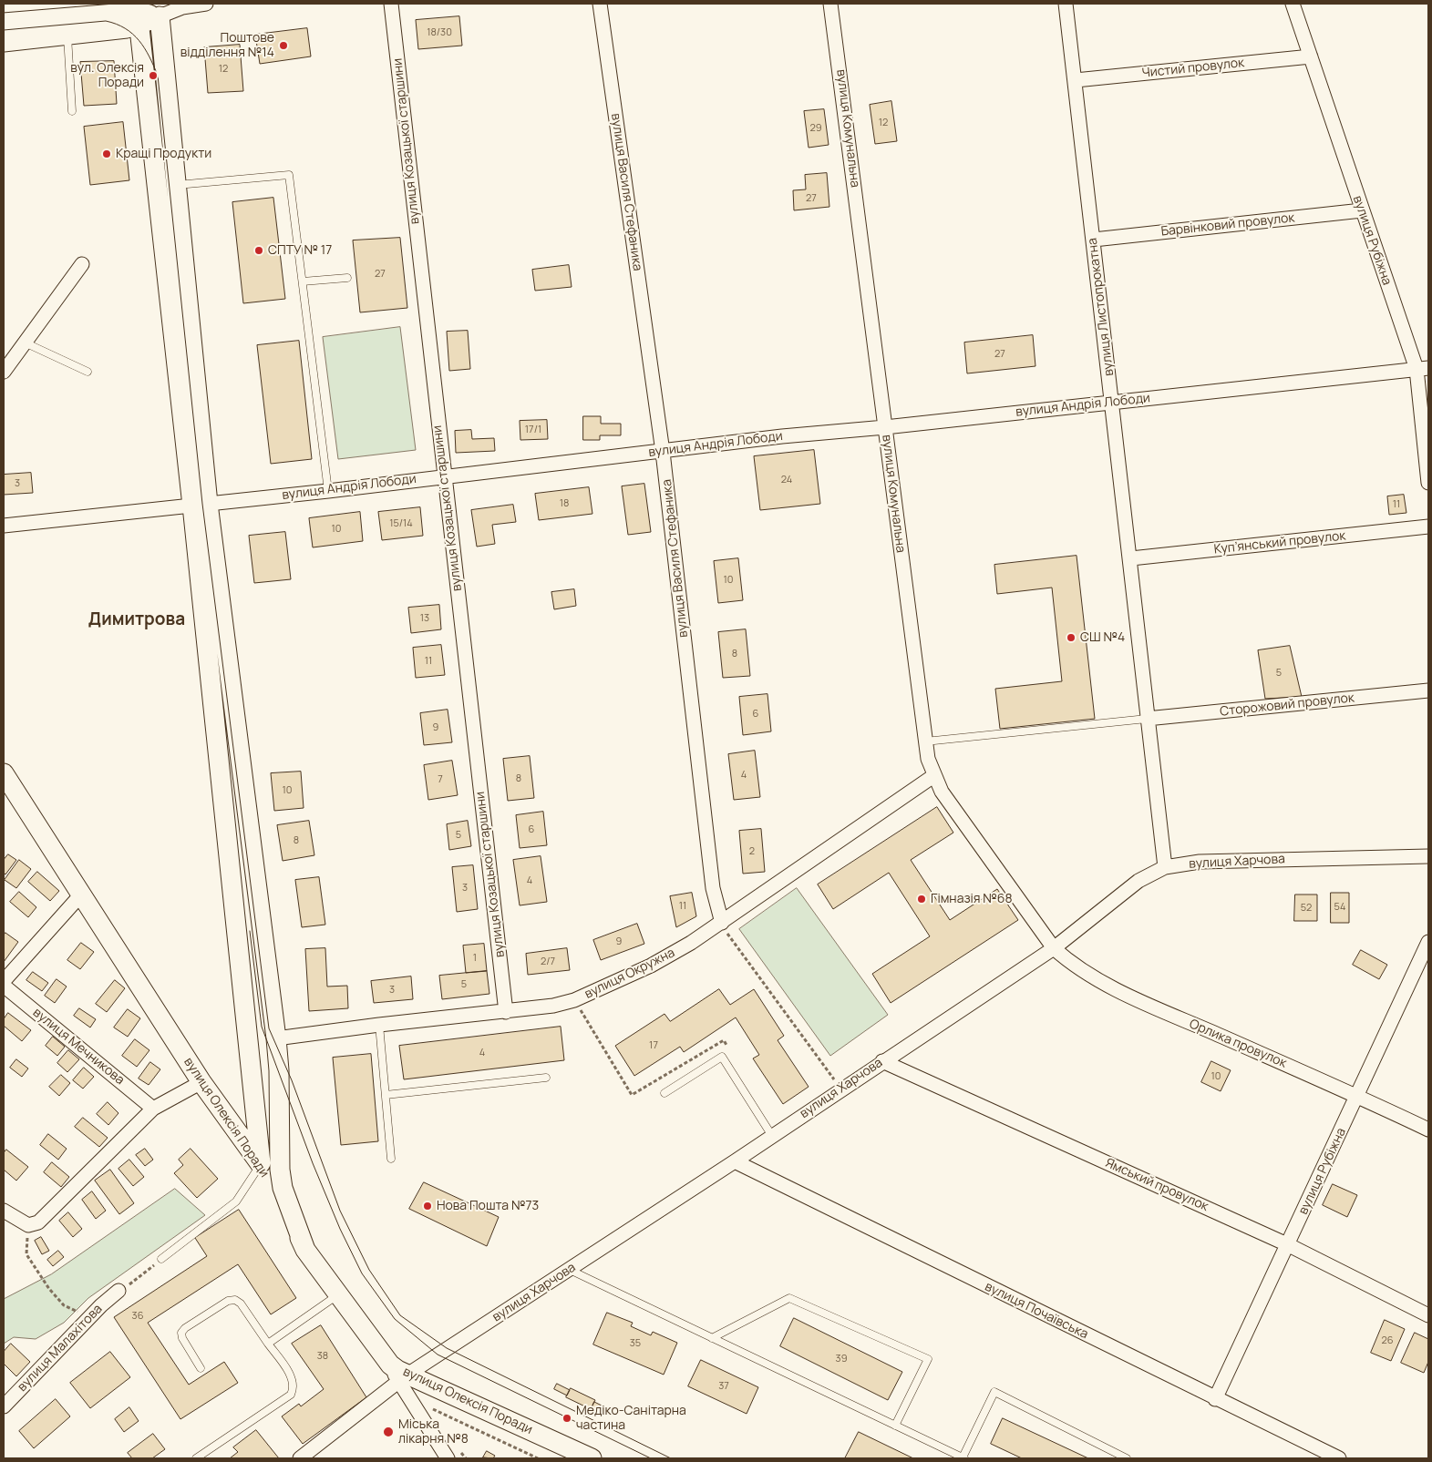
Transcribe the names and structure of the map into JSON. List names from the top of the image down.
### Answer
{
  "streets": {
    "main road": ["вулиця Олексія Поради"],
    "street": [
      "Чистий провулок",
      "вулиця Комунальна",
      "вулиця Козацької старшини",
      "вулиця Василя Стефаника",
      "Барвінковий провулок",
      "вулиця Рубіжна",
      "вулиця Листопрокатна",
      "вулиця Андрія Лободи",
      "Куп’янський провулок",
      "Сторожовий провулок",
      "вулиця Харчова",
      "вулиця Окружна",
      "Орлика провулок",
      "вулиця Мечникова",
      "Ямський провулок",
      "вулиця Почаївська",
      "вулиця Малахітова"
    ]
  },
  "crossings": [
    ["Чистий провулок", "вулиця Рубіжна"],
    ["Чистий провулок", "вулиця Листопрокатна"],
    ["вулиця Комунальна", "вулиця Андрія Лободи"],
    ["вулиця Комунальна", "вулиця Харчова"],
    ["вулиця Комунальна", "вулиця Окружна"],
    ["вулиця Комунальна", "Орлика провулок"],
    ["вулиця Козацької старшини", "вулиця Андрія Лободи"],
    ["вулиця Козацької старшини", "вулиця Окружна"],
    ["вулиця Василя Стефаника", "вулиця Андрія Лободи"],
    ["вулиця Василя Стефаника", "вулиця Окружна"],
    ["Барвінковий провулок", "вулиця Рубіжна"],
    ["Барвінковий провулок", "вулиця Листопрокатна"],
    ["вулиця Рубіжна", "вулиця Андрія Лободи"],
    ["вулиця Рубіжна", "Орлика провулок"],
    ["вулиця Рубіжна", "Ямський провулок"],
    ["вулиця Рубіжна", "вулиця Почаївська"],
    ["вулиця Листопрокатна", "вулиця Андрія Лободи"],
    ["вулиця Листопрокатна", "Куп’янський провулок"],
    ["вулиця Листопрокатна", "Сторожовий провулок"],
    ["вулиця Листопрокатна", "вулиця Харчова"],
    ["вулиця Харчова", "Орлика провулок"],
    ["вулиця Харчова", "вулиця Олексія Поради"],
    ["вулиця Харчова", "Ямський провулок"],
    ["вулиця Харчова", "вулиця Почаївська"]
  ],
  "districts": ["Димитрова"],
  "places": [
    "Поштове відділення №14",
    "вул. Олексія Поради",
    "Кращі Продукти",
    "СПТУ № 17",
    "СШ №4",
    "Гімназія №68",
    "Нова Пошта №73",
    "Медіко-Санітарна частина",
    "Міська лікарня №8"
  ],
  "house_numbers": [
    "18/30",
    "12",
    "12",
    "29",
    "27",
    "27",
    "27",
    "17/1",
    "24",
    "3",
    "18",
    "11",
    "15/14",
    "10",
    "10",
    "13",
    "8",
    "11",
    "5",
    "6",
    "9",
    "4",
    "8",
    "7",
    "10",
    "6",
    "5",
    "8",
    "2",
    "4",
    "3",
    "11",
    "54",
    "52",
    "9",
    "1",
    "2/7",
    "5",
    "3",
    "17",
    "4",
    "10",
    "36",
    "26",
    "35",
    "38",
    "39",
    "37"
  ]
}
